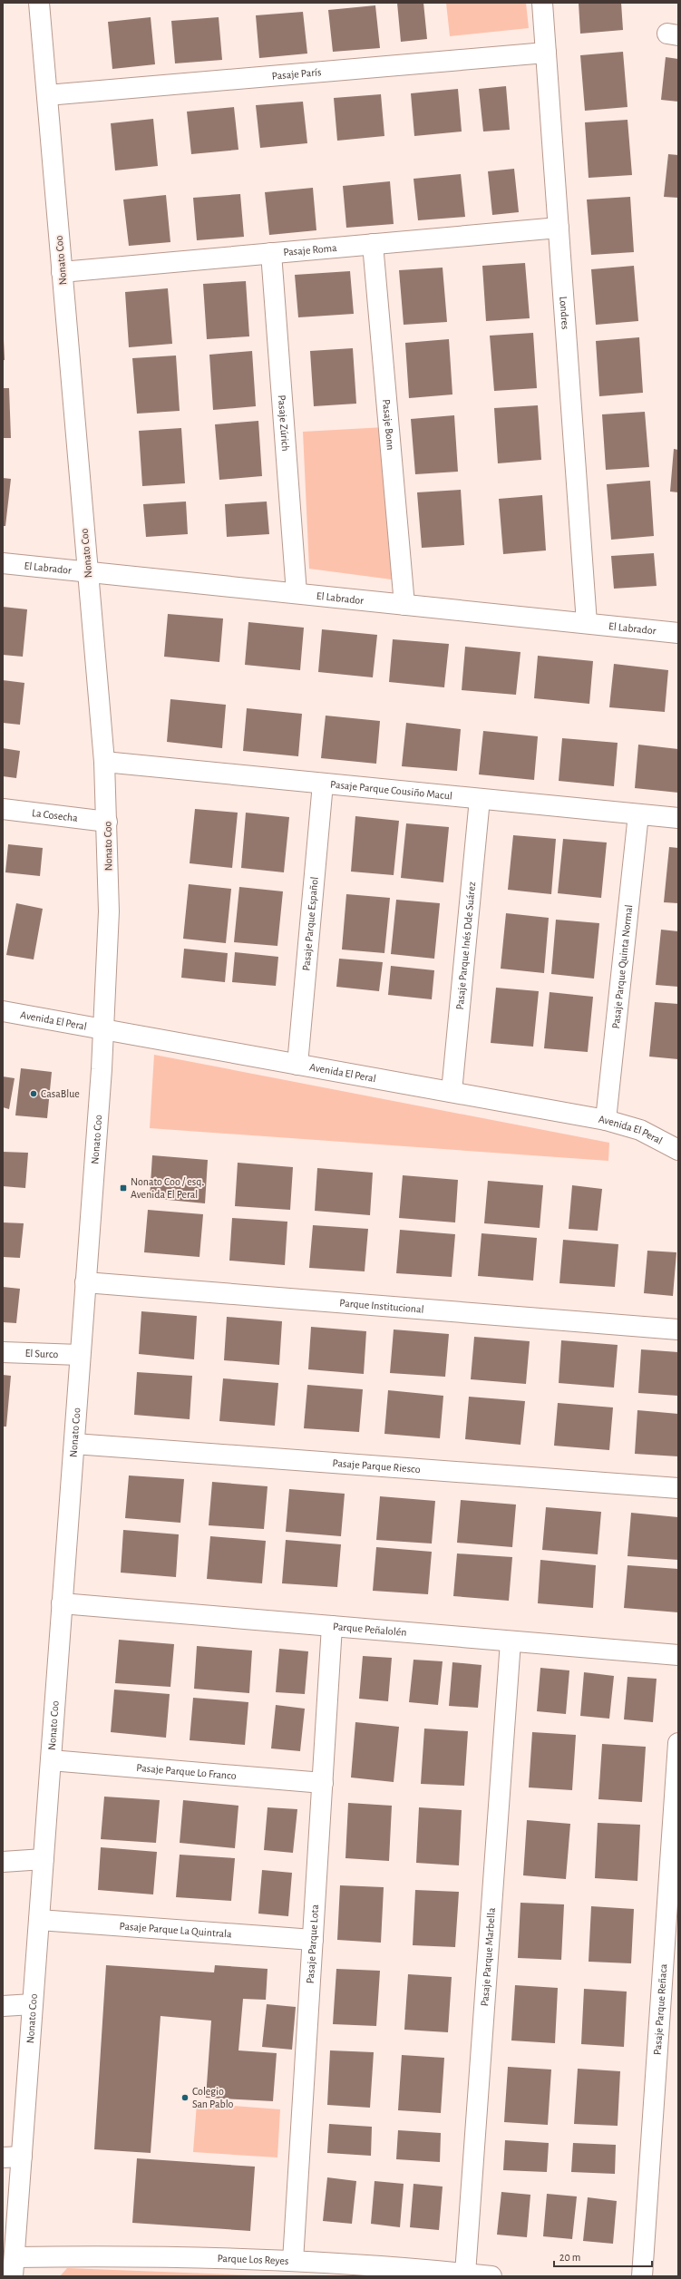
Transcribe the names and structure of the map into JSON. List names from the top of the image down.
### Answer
{
  "streets": {
    "street": [
      "Pasaje París",
      "Pasaje Roma",
      "Nonato Coo",
      "Londres",
      "Pasaje Zúrich",
      "Pasaje Bonn",
      "El Labrador",
      "Pasaje Parque Cousiño Macul",
      "La Cosecha",
      "Pasaje Parque Español",
      "Pasaje Parque Inés Dde Suárez",
      "Pasaje Parque Quinta Normal",
      "Avenida El Peral",
      "Parque Institucional",
      "El Surco",
      "Pasaje Parque Riesco",
      "Parque Peñalolén",
      "Pasaje Parque Lo Franco",
      "Pasaje Parque La Quintrala",
      "Pasaje Parque Lota",
      "Pasaje Parque Marbella",
      "Pasaje Parque Reñaca",
      "Parque Los Reyes"
    ]
  },
  "crossings": [
    ["Pasaje París", "Nonato Coo"],
    ["Pasaje París", "Londres"],
    ["Pasaje Roma", "Nonato Coo"],
    ["Pasaje Roma", "Londres"],
    ["Pasaje Roma", "Pasaje Zúrich"],
    ["Pasaje Roma", "Pasaje Bonn"],
    ["Nonato Coo", "El Labrador"],
    ["Nonato Coo", "Pasaje Parque Cousiño Macul"],
    ["Nonato Coo", "La Cosecha"],
    ["Nonato Coo", "Avenida El Peral"],
    ["Nonato Coo", "Parque Institucional"],
    ["Nonato Coo", "El Surco"],
    ["Nonato Coo", "Pasaje Parque Riesco"],
    ["Nonato Coo", "Parque Peñalolén"],
    ["Nonato Coo", "Pasaje Parque Lo Franco"],
    ["Nonato Coo", "Pasaje Parque La Quintrala"],
    ["Nonato Coo", "Parque Los Reyes"],
    ["Londres", "El Labrador"],
    ["Pasaje Zúrich", "El Labrador"],
    ["Pasaje Bonn", "El Labrador"],
    ["Pasaje Parque Cousiño Macul", "Pasaje Parque Español"],
    ["Pasaje Parque Cousiño Macul", "Pasaje Parque Inés Dde Suárez"],
    ["Pasaje Parque Cousiño Macul", "Pasaje Parque Quinta Normal"],
    ["Pasaje Parque Español", "Avenida El Peral"],
    ["Pasaje Parque Inés Dde Suárez", "Avenida El Peral"],
    ["Pasaje Parque Quinta Normal", "Avenida El Peral"],
    ["Parque Peñalolén", "Pasaje Parque Lota"],
    ["Parque Peñalolén", "Pasaje Parque Marbella"],
    ["Pasaje Parque Lo Franco", "Pasaje Parque Lota"],
    ["Pasaje Parque La Quintrala", "Pasaje Parque Lota"],
    ["Pasaje Parque Lota", "Parque Los Reyes"],
    ["Pasaje Parque Marbella", "Parque Los Reyes"]
  ],
  "places": {
    "other": ["CasaBlue", "Colegio San Pablo"],
    "transit": ["Nonato Coo / esq. Avenida El Peral"]
  },
  "scale_bar": "20 m"
}
